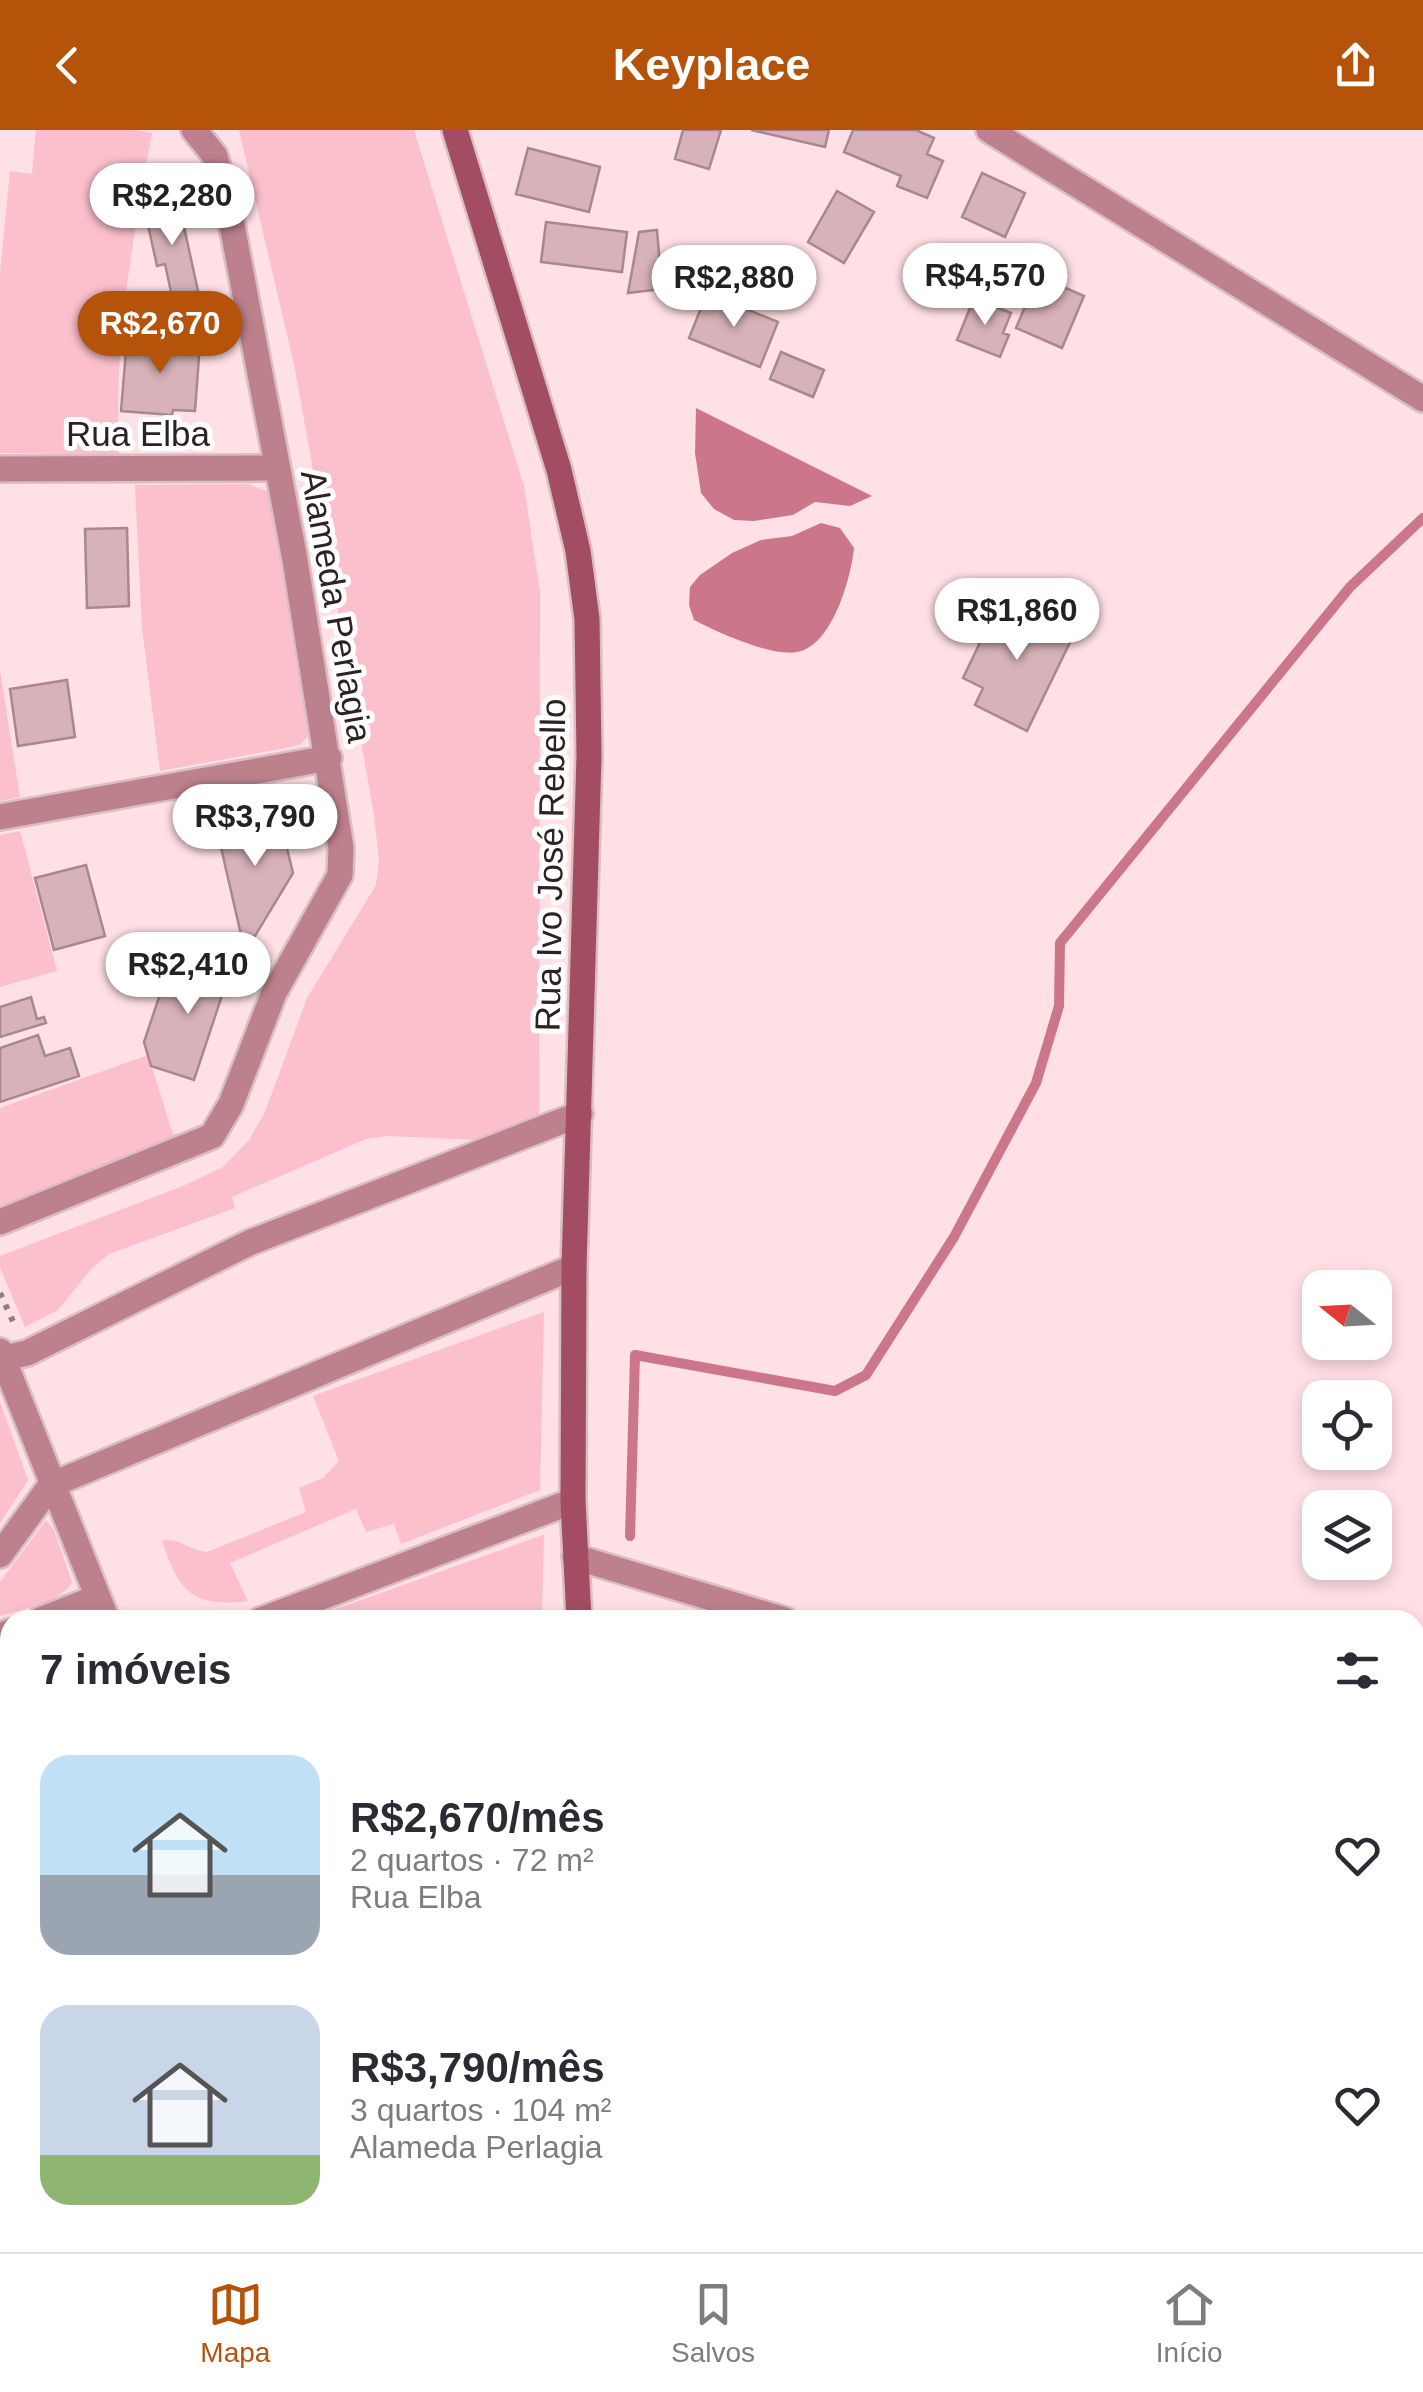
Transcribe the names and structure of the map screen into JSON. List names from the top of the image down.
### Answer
{
  "streets": {
    "street": ["Rua Elba", "Alameda Perlagia", "Rua Ivo José Rebello"]
  },
  "crossings": [
    ["Rua Elba", "Alameda Perlagia"]
  ],
  "north": "left",
  "page": {
    "header": "Keyplace",
    "price": [
      "R$2,280",
      "R$4,570",
      "R$2,880",
      "R$2,670",
      "R$1,860",
      "R$3,790",
      "R$2,410"
    ],
    "heading": "7 imóveis",
    "list": [
      {
        "name": "R$2,670/mês",
        "note": "2 quartos · 72 m² · Rua Elba"
      },
      {
        "name": "R$3,790/mês",
        "note": "3 quartos · 104 m² · Alameda Perlagia"
      }
    ],
    "tabs": ["Mapa", "Salvos", "Início"]
  }
}
